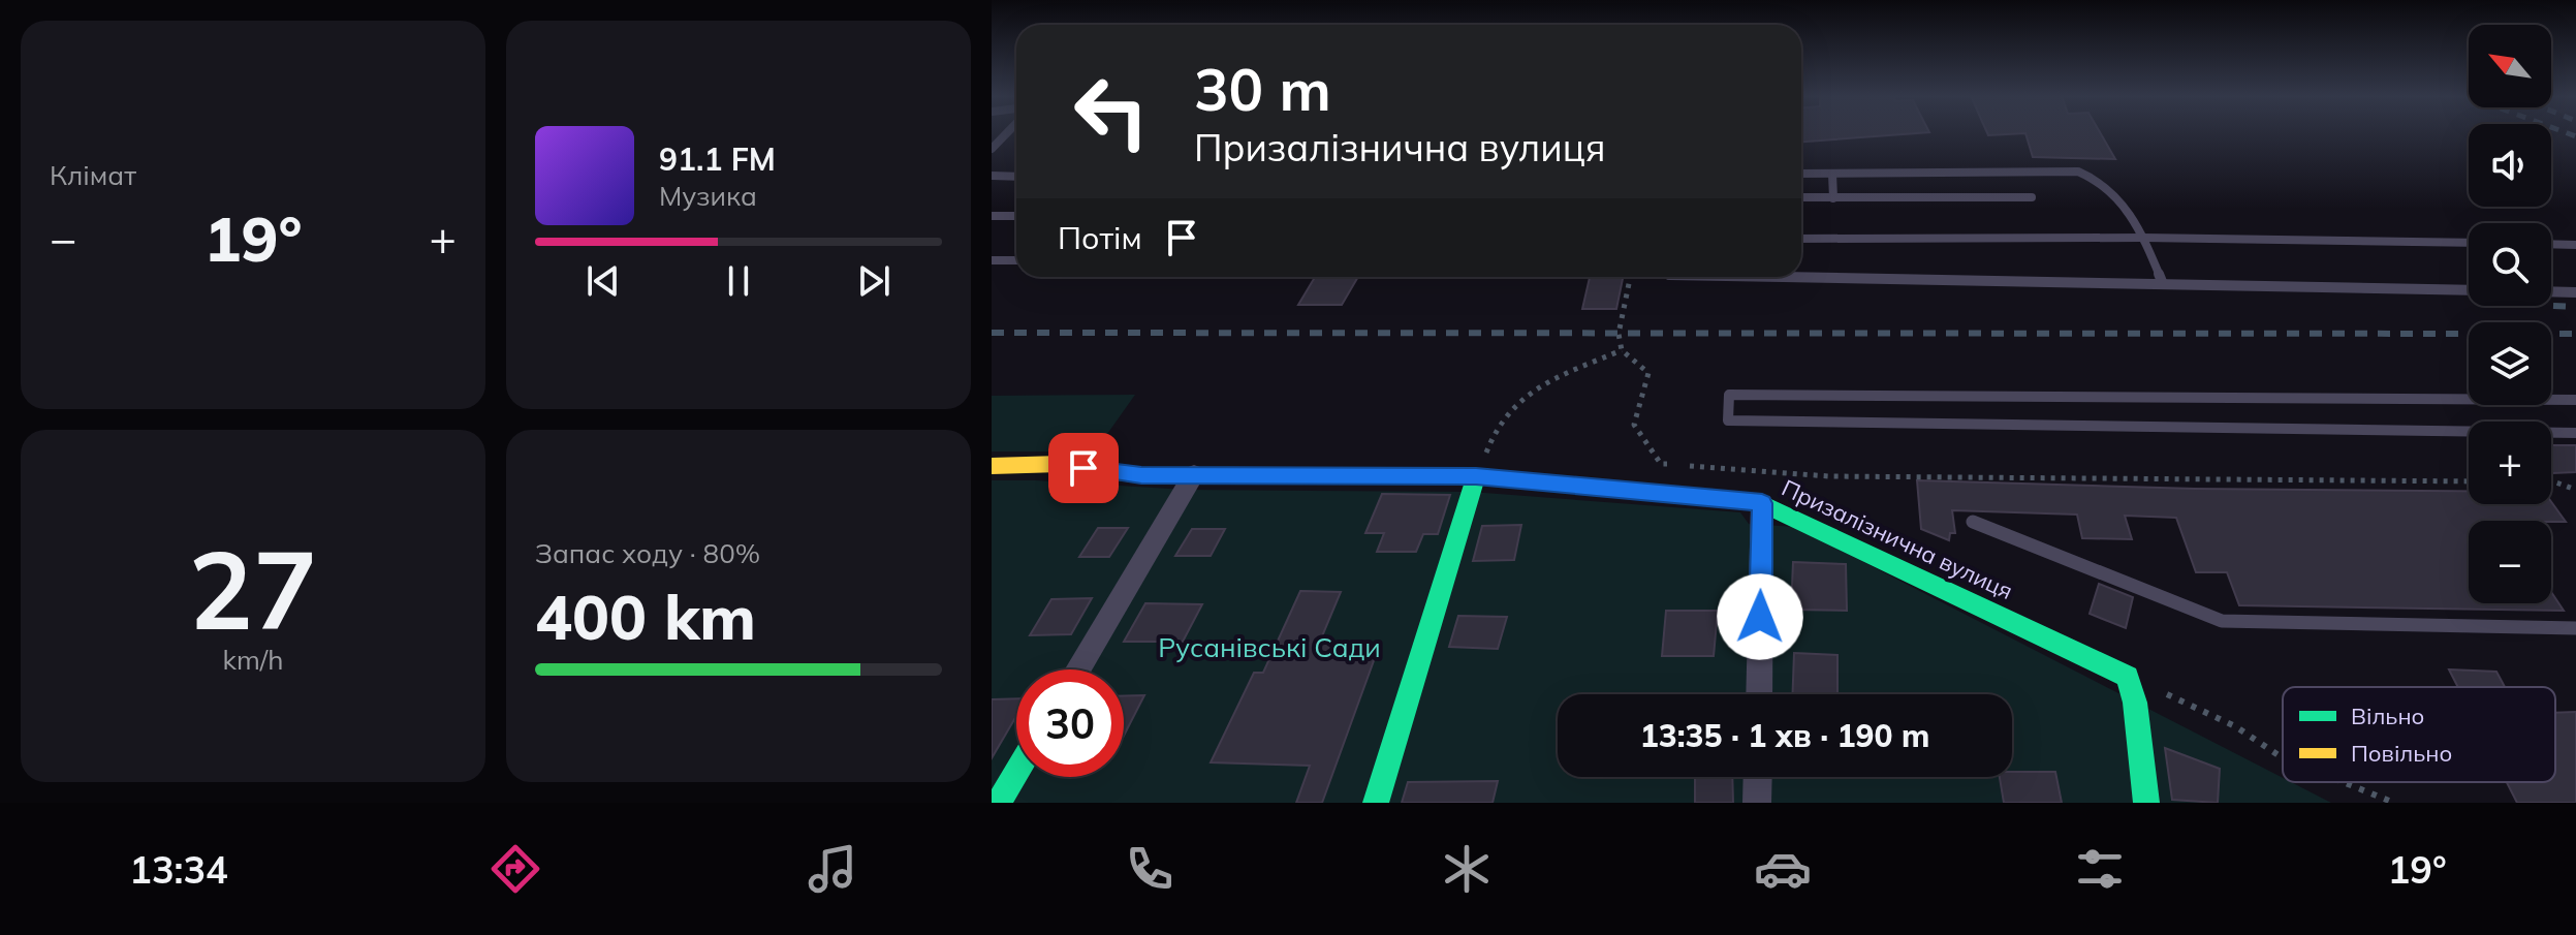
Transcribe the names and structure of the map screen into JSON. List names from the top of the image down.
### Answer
{
  "streets": {
    "street": ["Призалізнична вулиця"]
  },
  "parks": ["Русанівські Сади"],
  "legend": ["Вільно", "Повільно"],
  "north": "top left",
  "page": {
    "tile": [
      "Клімат",
      ["27", "km/h"],
      ["Запас ходу · 80%", "400 km"]
    ],
    "map_buttons": ["+", "−"],
    "turn": ["30 m", "Призалізнична вулиця"],
    "song": ["91.1 FM", "Музика"],
    "then": "Потім",
    "heat": ["−", "19°", "+"],
    "limit": "30",
    "trip": "13:35 · 1 хв · 190 m",
    "tabs": ["13:34", "19°"]
  }
}
